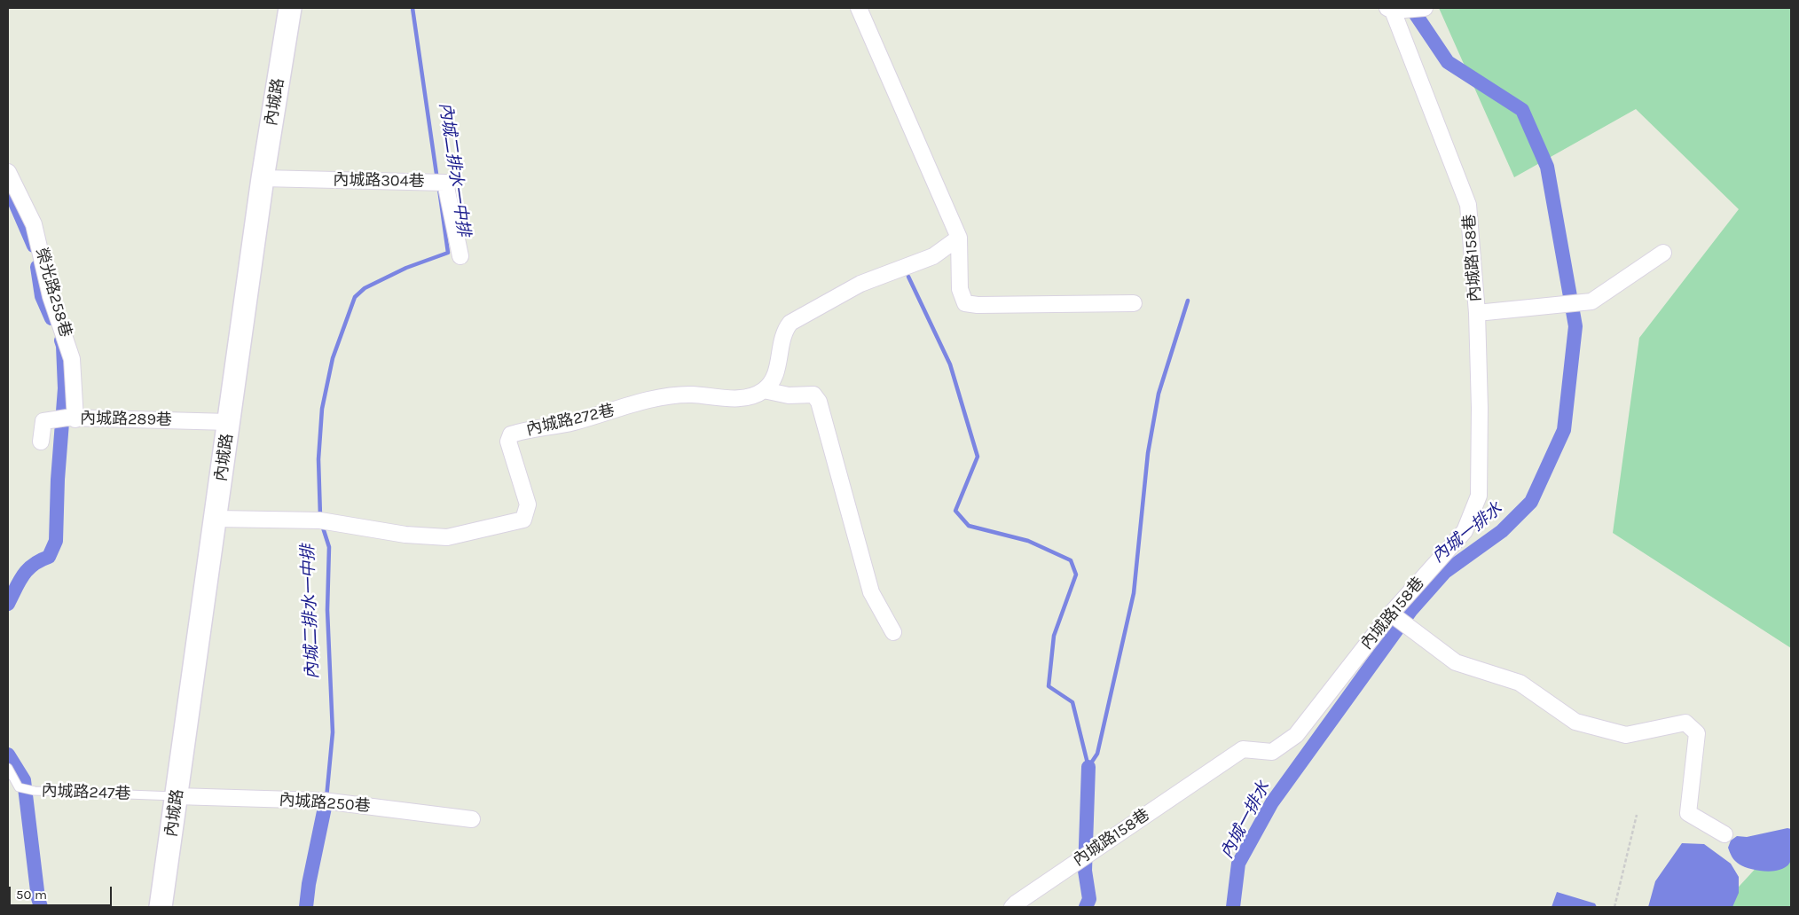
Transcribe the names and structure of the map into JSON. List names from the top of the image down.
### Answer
{
  "streets": {
    "street": [
      "內城路",
      "內城路304巷",
      "內城路158巷",
      "榮光路258巷",
      "內城路289巷",
      "內城路272巷",
      "內城路250巷"
    ],
    "lane": ["內城路247巷"]
  },
  "crossings": [
    ["內城路", "內城路304巷"],
    ["內城路", "內城路289巷"],
    ["內城路", "內城路272巷"],
    ["內城路", "內城路247巷"],
    ["內城路", "內城路250巷"],
    ["榮光路258巷", "內城路289巷"],
    ["內城路247巷", "內城路250巷"]
  ],
  "water": ["內城二排水一中排", "內城一排水"],
  "scale_bar": "50 m"
}
